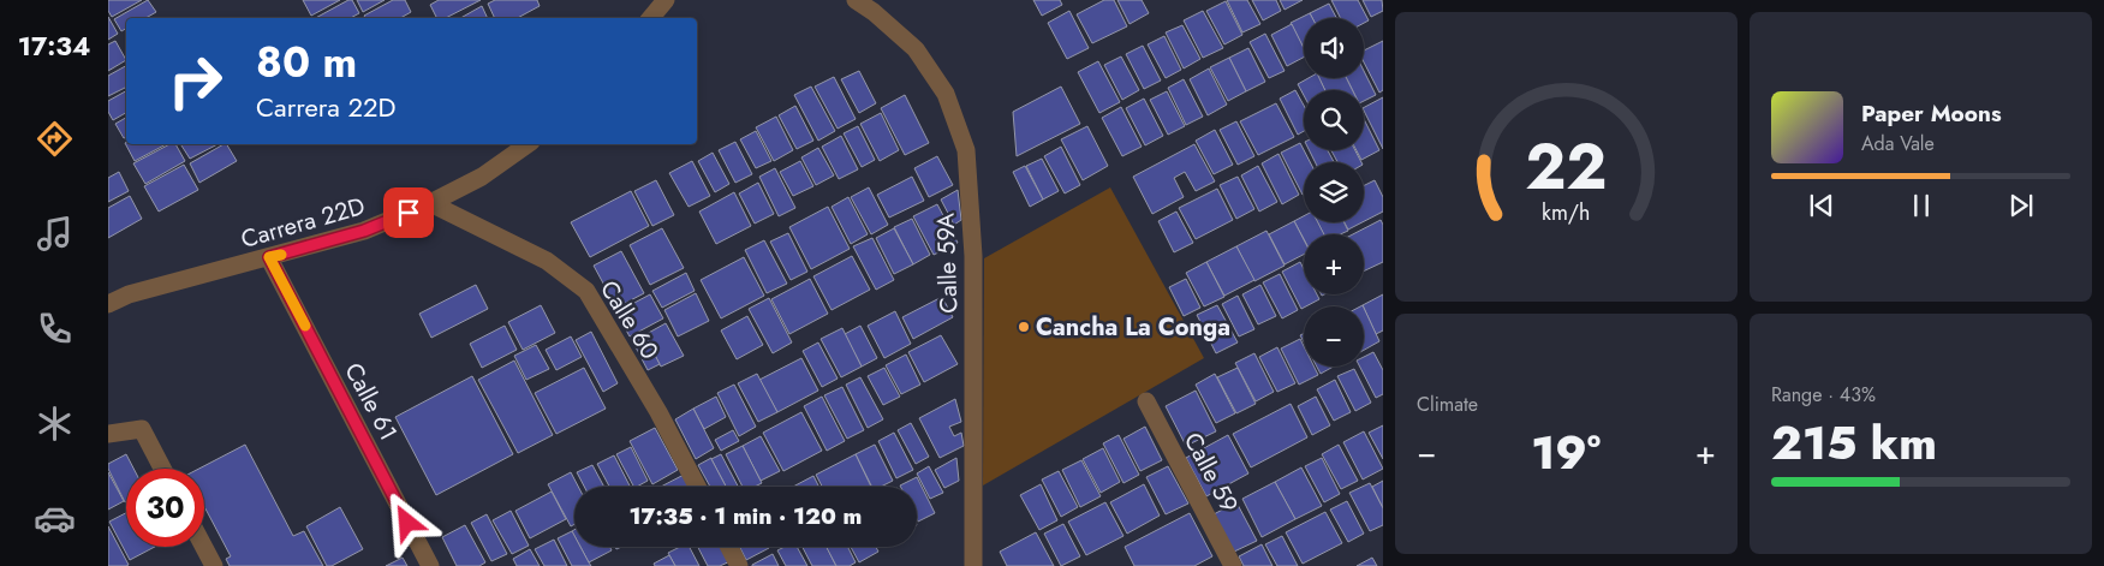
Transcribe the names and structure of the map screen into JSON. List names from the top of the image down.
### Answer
{
  "streets": {
    "street": [
      "Carrera 22D",
      "Calle 59A",
      "Calle 60",
      "Calle 61",
      "Calle 59"
    ]
  },
  "crossings": [
    ["Carrera 22D", "Calle 60"],
    ["Carrera 22D", "Calle 61"]
  ],
  "places": ["Cancha La Conga"],
  "page": {
    "tabs": "17:34",
    "map_buttons": ["+", "−"],
    "turn": ["80 m", "Carrera 22D"],
    "song": ["Paper Moons", "Ada Vale"],
    "tile": [
      "Climate",
      ["Range · 43%", "215 km"]
    ],
    "heat": ["−", "19°", "+"],
    "limit": "30",
    "trip": "17:35 · 1 min · 120 m",
    "gauge": ["22", "km/h"]
  }
}
